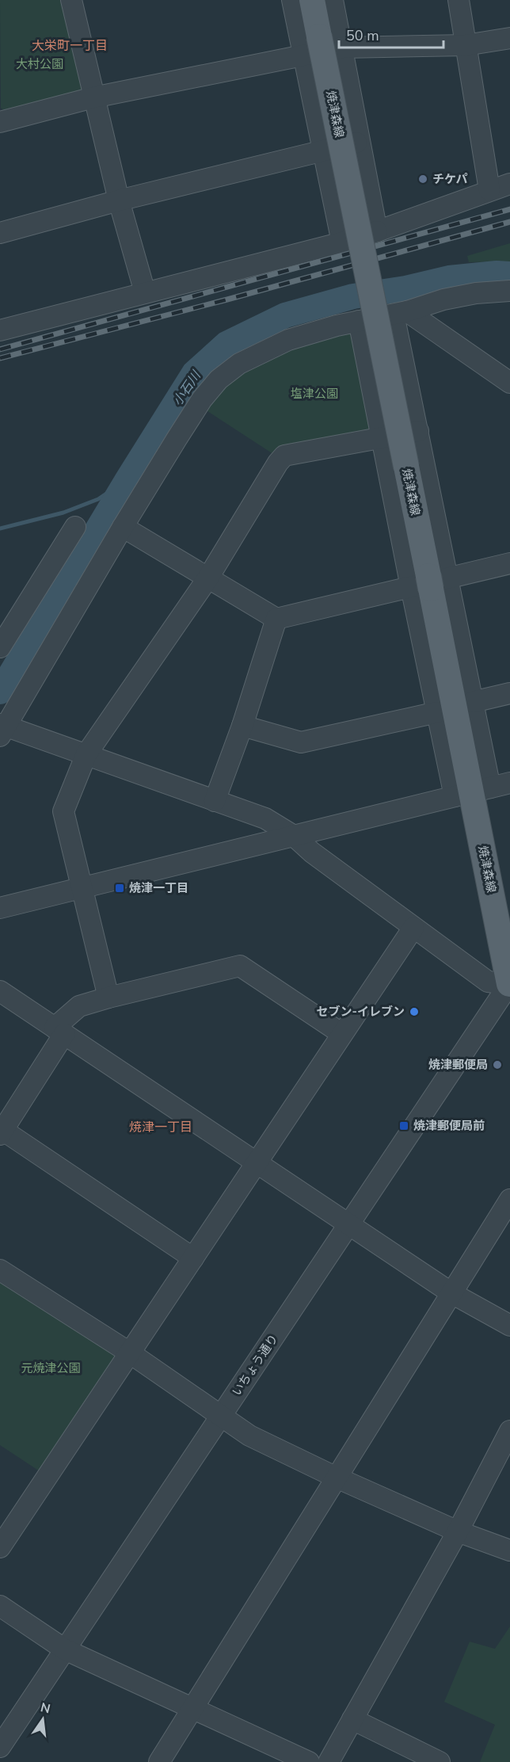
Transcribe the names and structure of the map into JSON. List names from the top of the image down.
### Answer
{
  "streets": {
    "main road": ["焼津森線"],
    "street": ["いちょう通り"]
  },
  "crossings": [
    ["焼津森線", "いちょう通り"]
  ],
  "districts": ["大栄町一丁目", "焼津一丁目"],
  "water": ["小石川"],
  "parks": ["大村公園", "塩津公園", "元焼津公園"],
  "places": {
    "other": ["チケパ", "セブン-イレブン", "焼津郵便局"],
    "transit": ["焼津一丁目", "焼津郵便局前"]
  },
  "scale_bar": "50 m",
  "north": "top"
}
